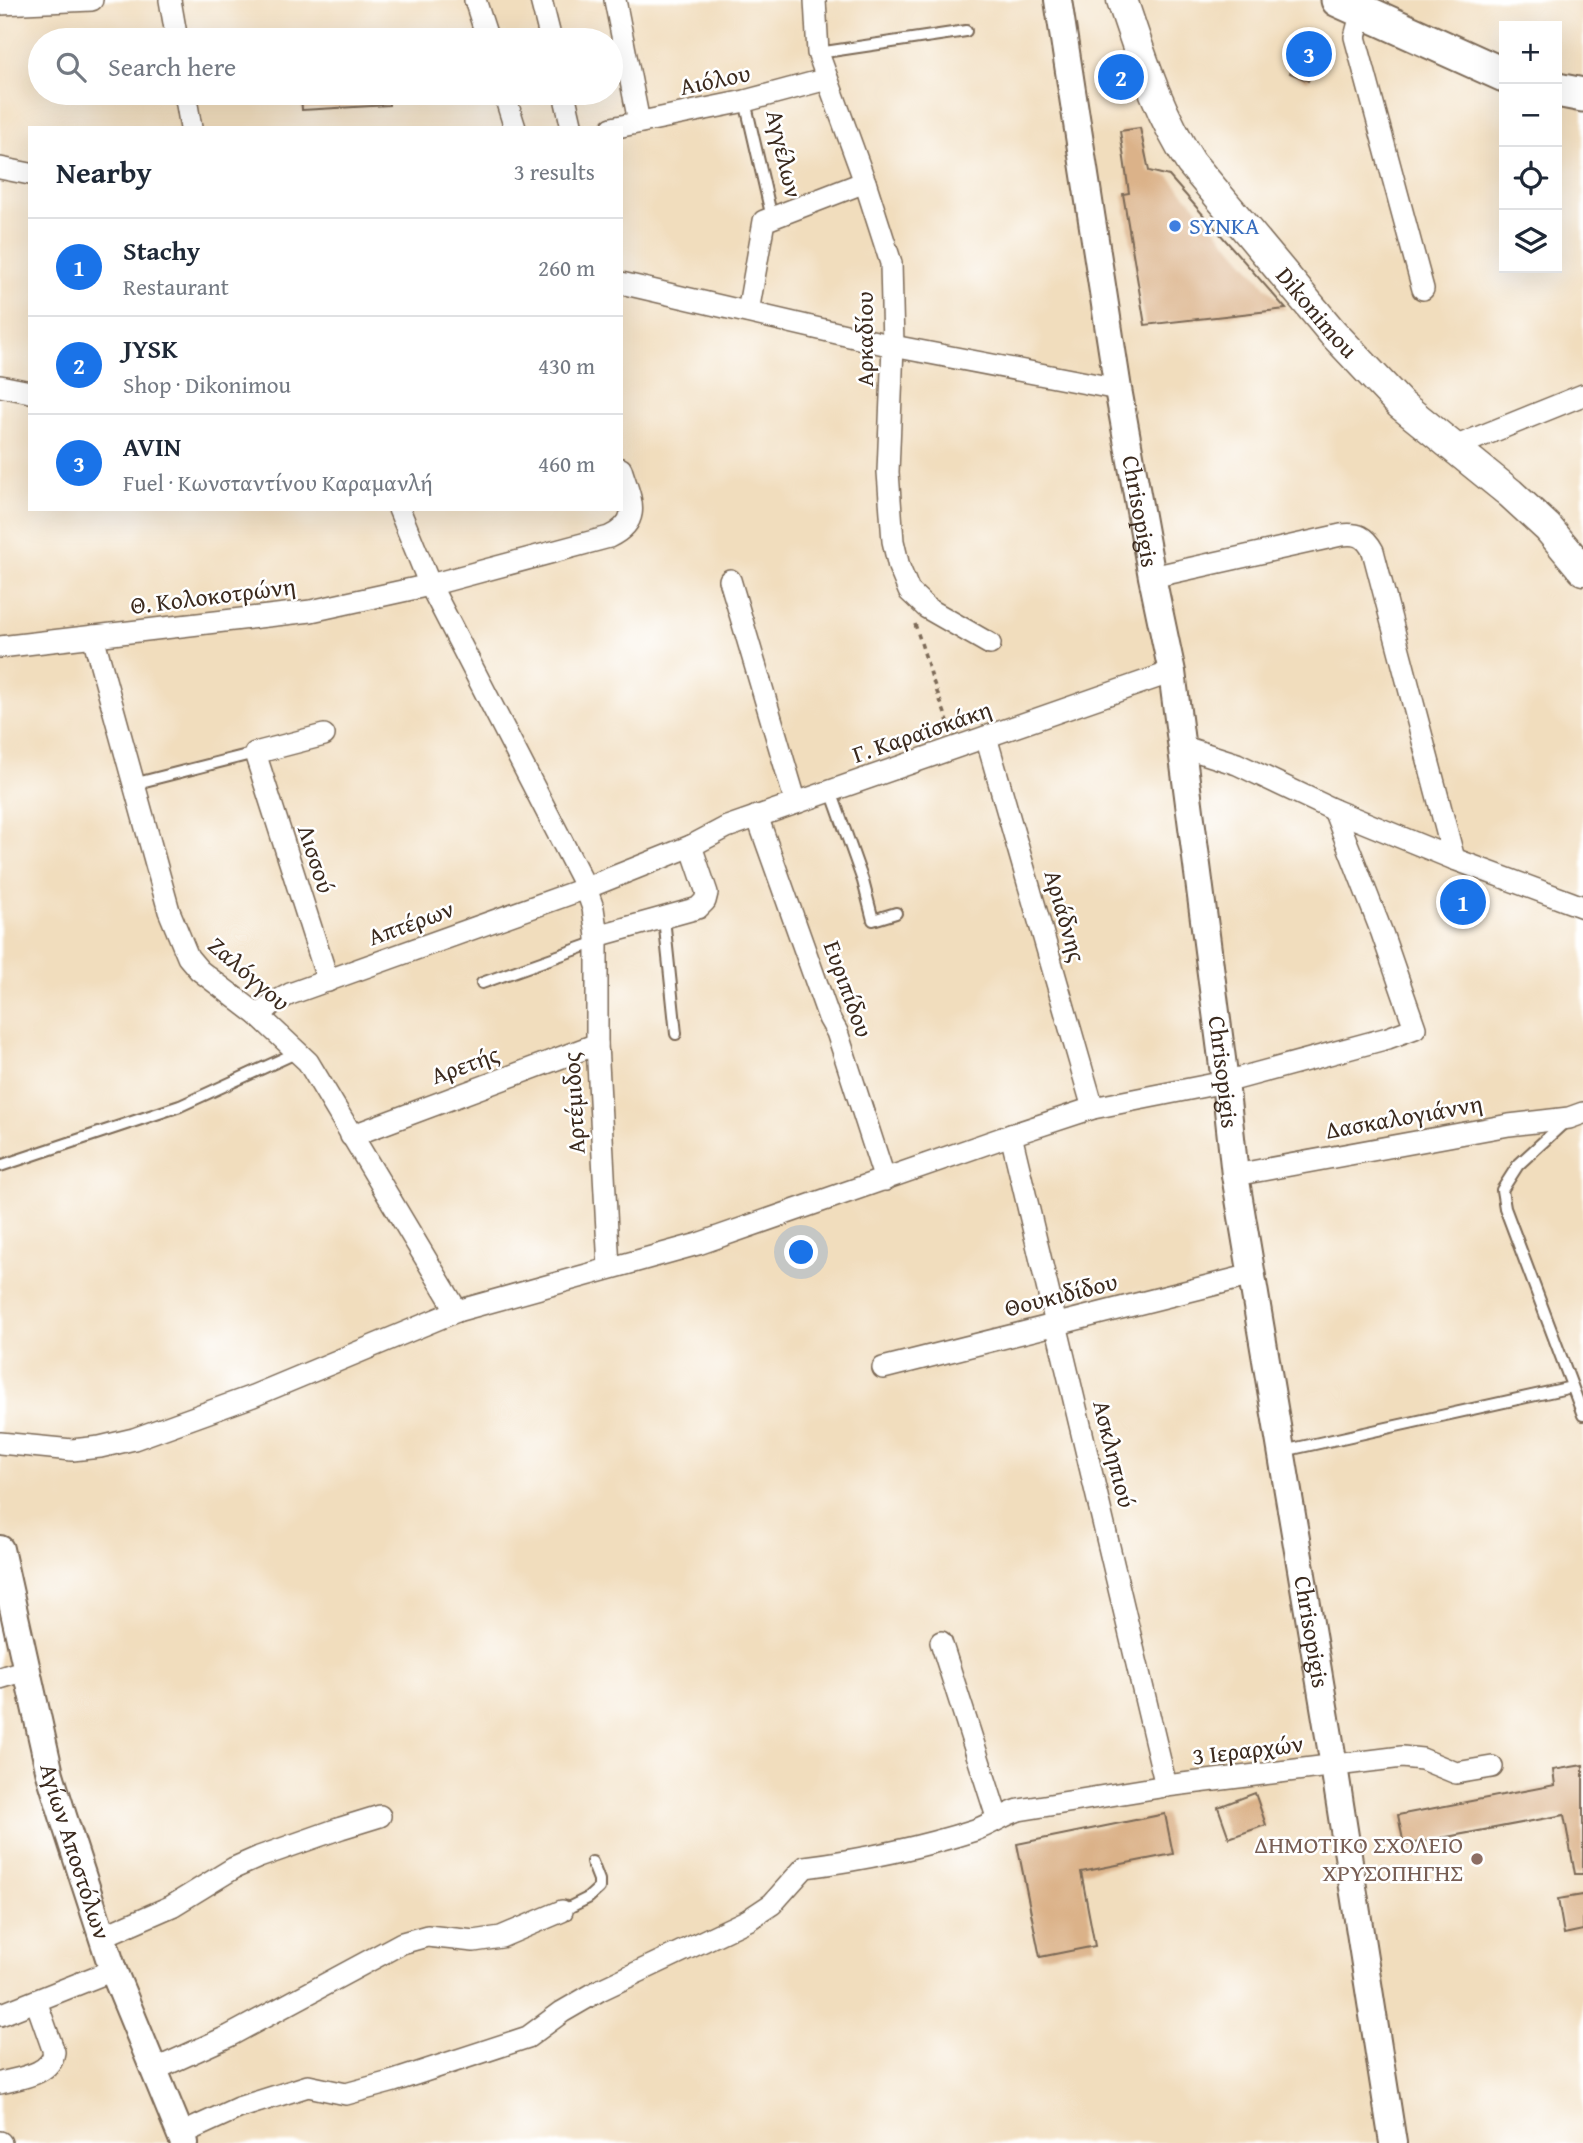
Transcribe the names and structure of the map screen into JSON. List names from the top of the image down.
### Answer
{
  "streets": {
    "main road": ["Dikonimou"],
    "street": [
      "Αιόλου",
      "Αγγέλων",
      "Αρκαδίου",
      "Chrisopigis",
      "Θ. Κολοκοτρώνη",
      "Γ. Καραϊσκάκη",
      "Λισσού",
      "Αριάδνης",
      "Απτέρων",
      "Ζαλόγγου",
      "Ευριπίδου",
      "Αρετής",
      "Αρτέμιδος",
      "Δασκαλογιάννη",
      "Θουκιδίδου",
      "Ασκληπιού",
      "3 Ιεραρχών",
      "Αγίων Αποστόλων"
    ]
  },
  "crossings": [
    ["Αιόλου", "Αγγέλων"],
    ["Αιόλου", "Αρκαδίου"],
    ["Chrisopigis", "Γ. Καραϊσκάκη"],
    ["Chrisopigis", "Δασκαλογιάννη"],
    ["Chrisopigis", "Θουκιδίδου"],
    ["Chrisopigis", "3 Ιεραρχών"],
    ["Θ. Κολοκοτρώνη", "Ζαλόγγου"],
    ["Γ. Καραϊσκάκη", "Αριάδνης"],
    ["Γ. Καραϊσκάκη", "Απτέρων"],
    ["Γ. Καραϊσκάκη", "Ευριπίδου"],
    ["Λισσού", "Απτέρων"],
    ["Απτέρων", "Ζαλόγγου"],
    ["Ζαλόγγου", "Αρετής"],
    ["Αρετής", "Αρτέμιδος"],
    ["Θουκιδίδου", "Ασκληπιού"],
    ["Ασκληπιού", "3 Ιεραρχών"],
    ["3 Ιεραρχών", "Αγίων Αποστόλων"]
  ],
  "places": ["SYNKA", "ΔΗΜΟΤΙΚΟ ΣΧΟΛΕΙΟ ΧΡΥΣΟΠΗΓΗΣ"],
  "page": {
    "map_buttons": ["+", "−"],
    "pins": ["3", "2", "1"],
    "search": "Search here",
    "heading": ["Nearby", "3 results"],
    "list": [
      {
        "mark": "1",
        "name": "Stachy",
        "note": "Restaurant",
        "value": "260 m"
      },
      {
        "mark": "2",
        "name": "JYSK",
        "note": "Shop · Dikonimou",
        "value": "430 m"
      },
      {
        "mark": "3",
        "name": "AVIN",
        "note": "Fuel · Κωνσταντίνου Καραμανλή",
        "value": "460 m"
      }
    ]
  }
}
